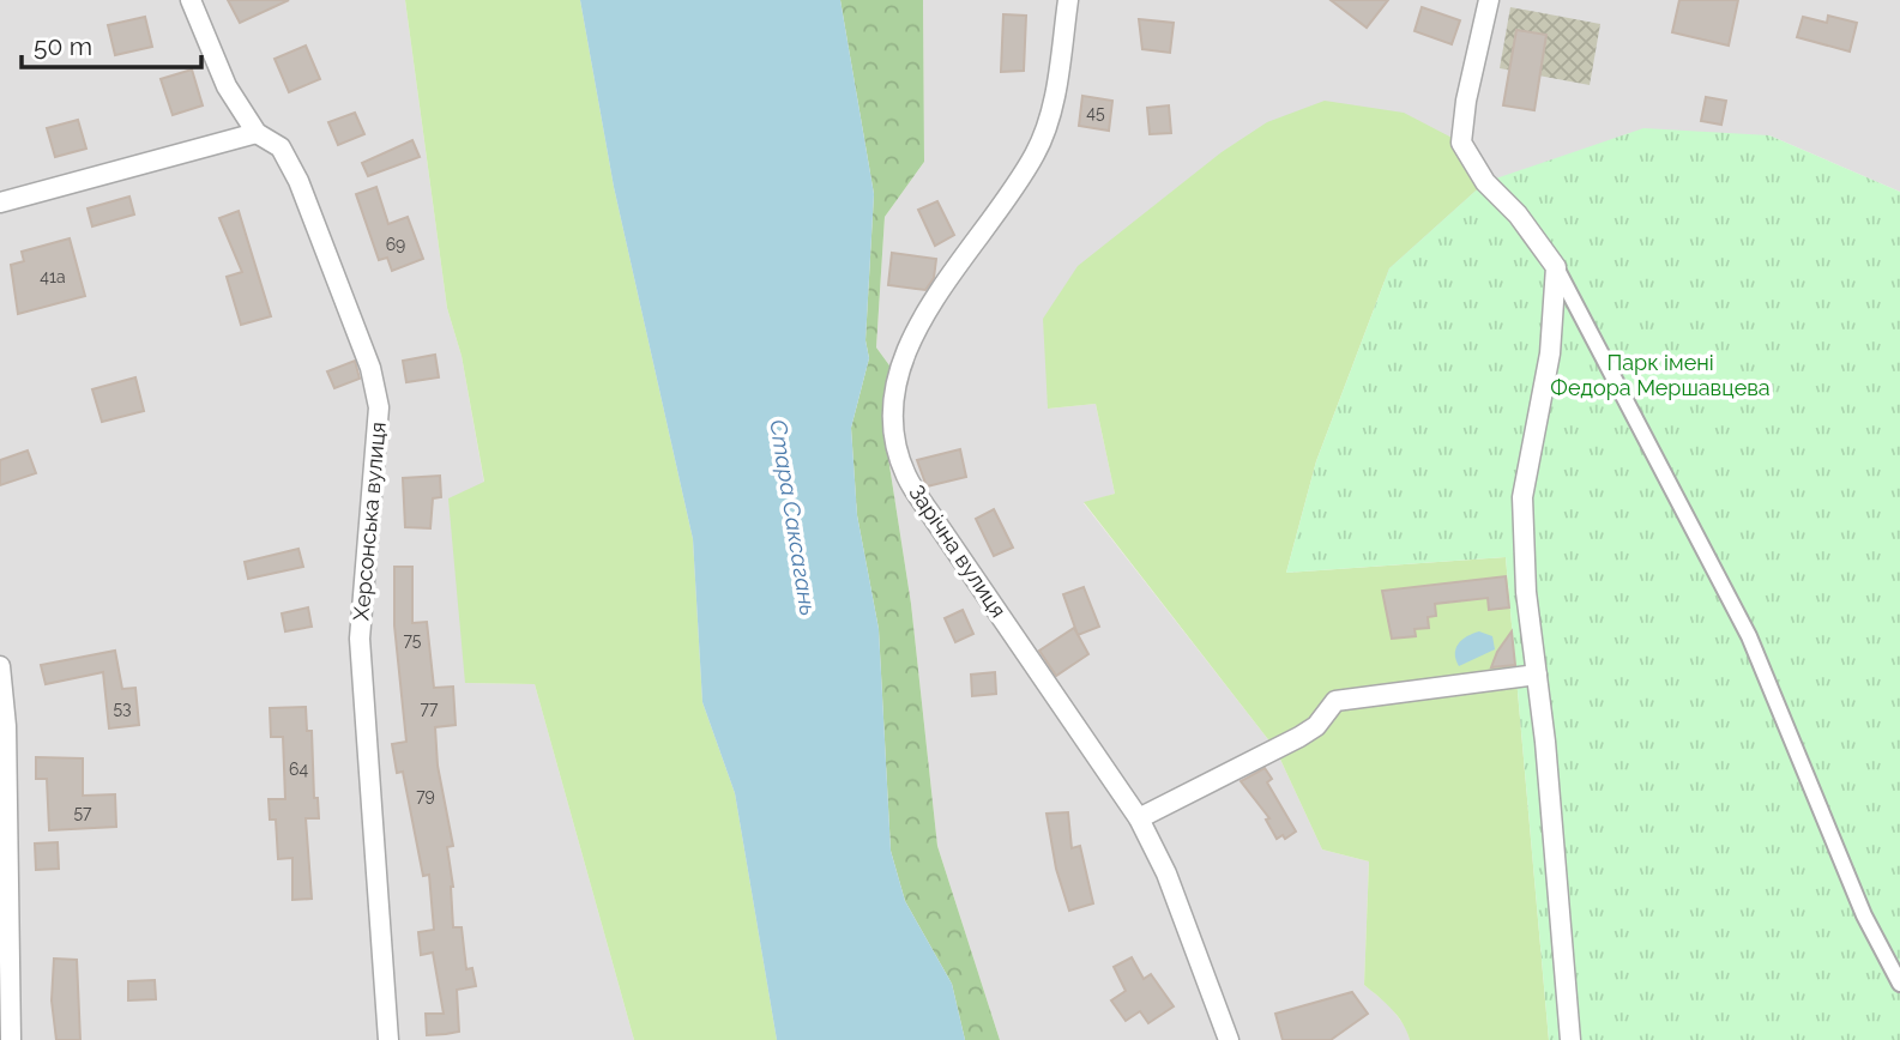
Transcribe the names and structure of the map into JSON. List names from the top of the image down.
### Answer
{
  "streets": {
    "street": ["Херсонська вулиця", "Зарічна вулиця"]
  },
  "water": ["Стара Саксагань"],
  "parks": ["Парк імені Федора Мершавцева"],
  "house_numbers": [
    "45",
    "69",
    "41а",
    "75",
    "53",
    "77",
    "64",
    "79",
    "57"
  ],
  "scale_bar": "50 m"
}
